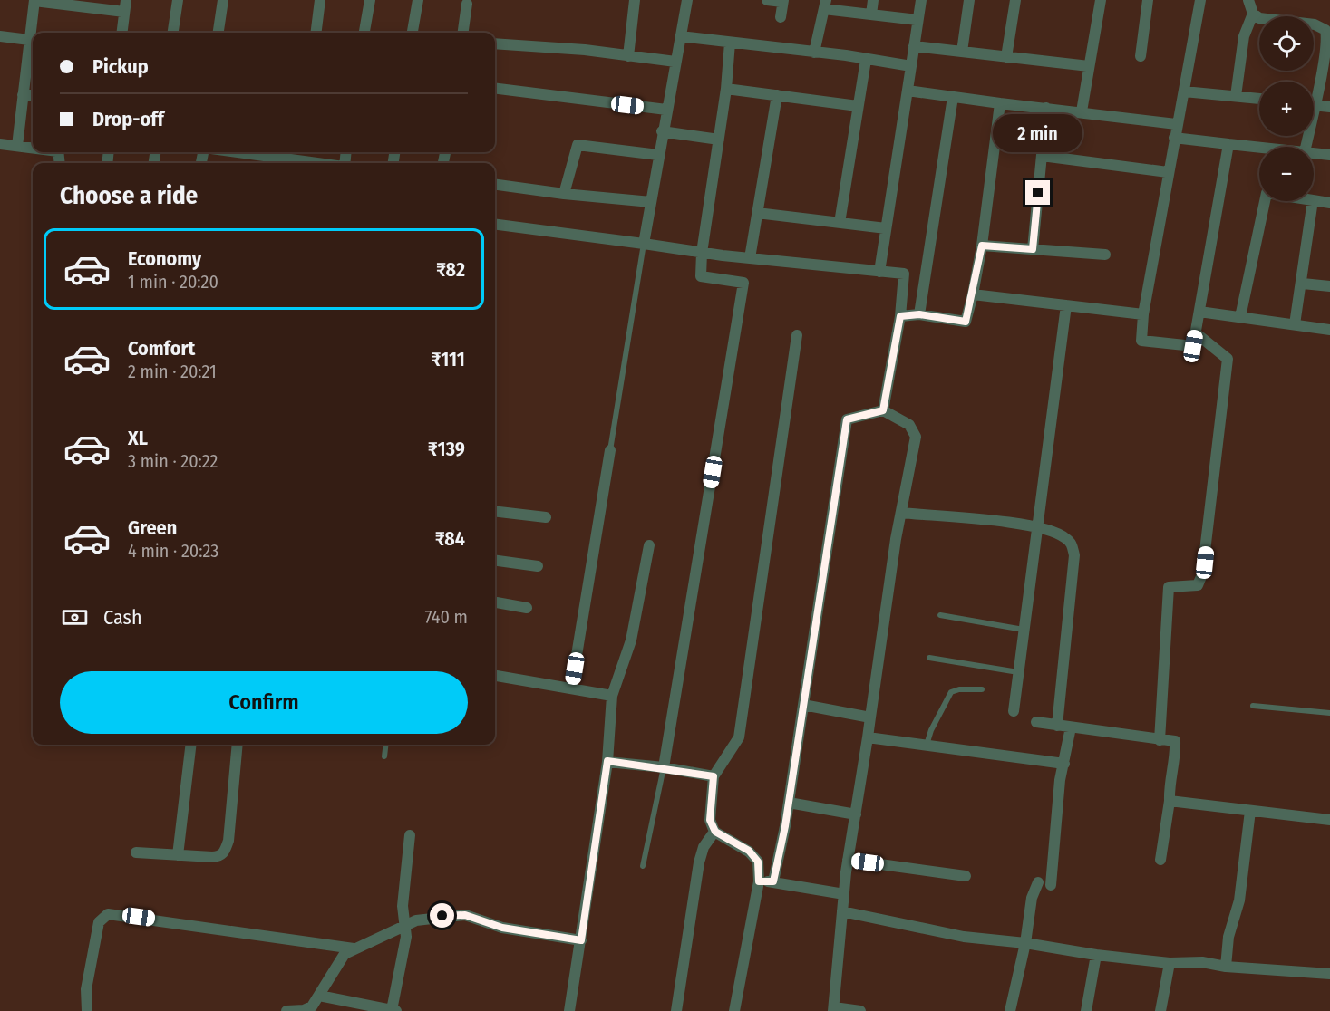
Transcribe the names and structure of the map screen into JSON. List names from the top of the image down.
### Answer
{
  "page": {
    "map_buttons": ["+", "−"],
    "banner": ["Pickup", "Drop-off"],
    "bubble": "2 min",
    "heading": "Choose a ride",
    "list": [
      {
        "name": "Economy",
        "note": "1 min · 20:20",
        "value": "₹82"
      },
      {
        "name": "Comfort",
        "note": "2 min · 20:21",
        "value": "₹111"
      },
      {
        "name": "XL",
        "note": "3 min · 20:22",
        "value": "₹139"
      },
      {
        "name": "Green",
        "note": "4 min · 20:23",
        "value": "₹84"
      }
    ],
    "pay": ["Cash", "740 m"],
    "buttons": "Confirm"
  }
}
